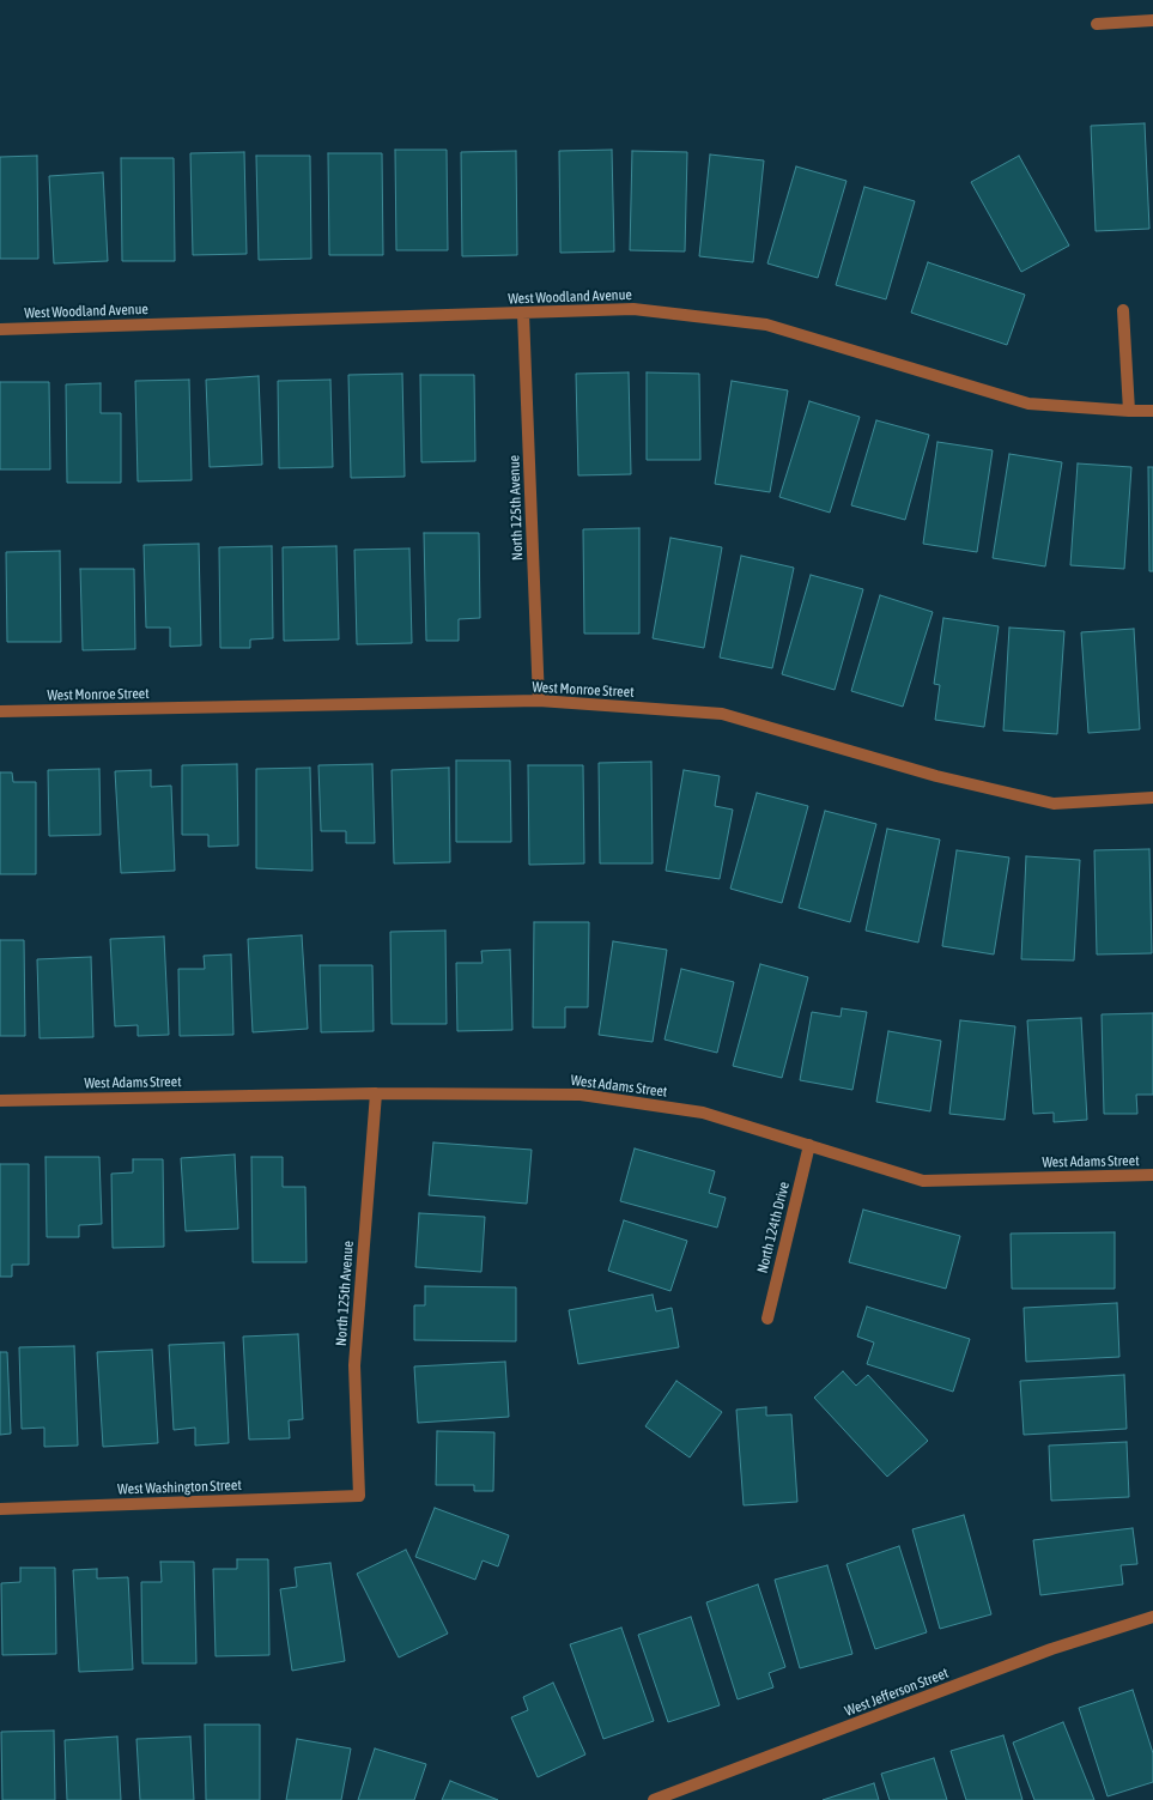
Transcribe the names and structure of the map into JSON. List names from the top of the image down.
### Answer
{
  "streets": {
    "street": [
      "West Woodland Avenue",
      "North 125th Avenue",
      "West Monroe Street",
      "West Adams Street",
      "North 124th Drive",
      "West Washington Street",
      "West Jefferson Street"
    ]
  },
  "crossings": [
    ["West Woodland Avenue", "North 125th Avenue"],
    ["North 125th Avenue", "West Monroe Street"],
    ["North 125th Avenue", "West Adams Street"],
    ["North 125th Avenue", "West Washington Street"],
    ["West Adams Street", "North 124th Drive"]
  ]
}
